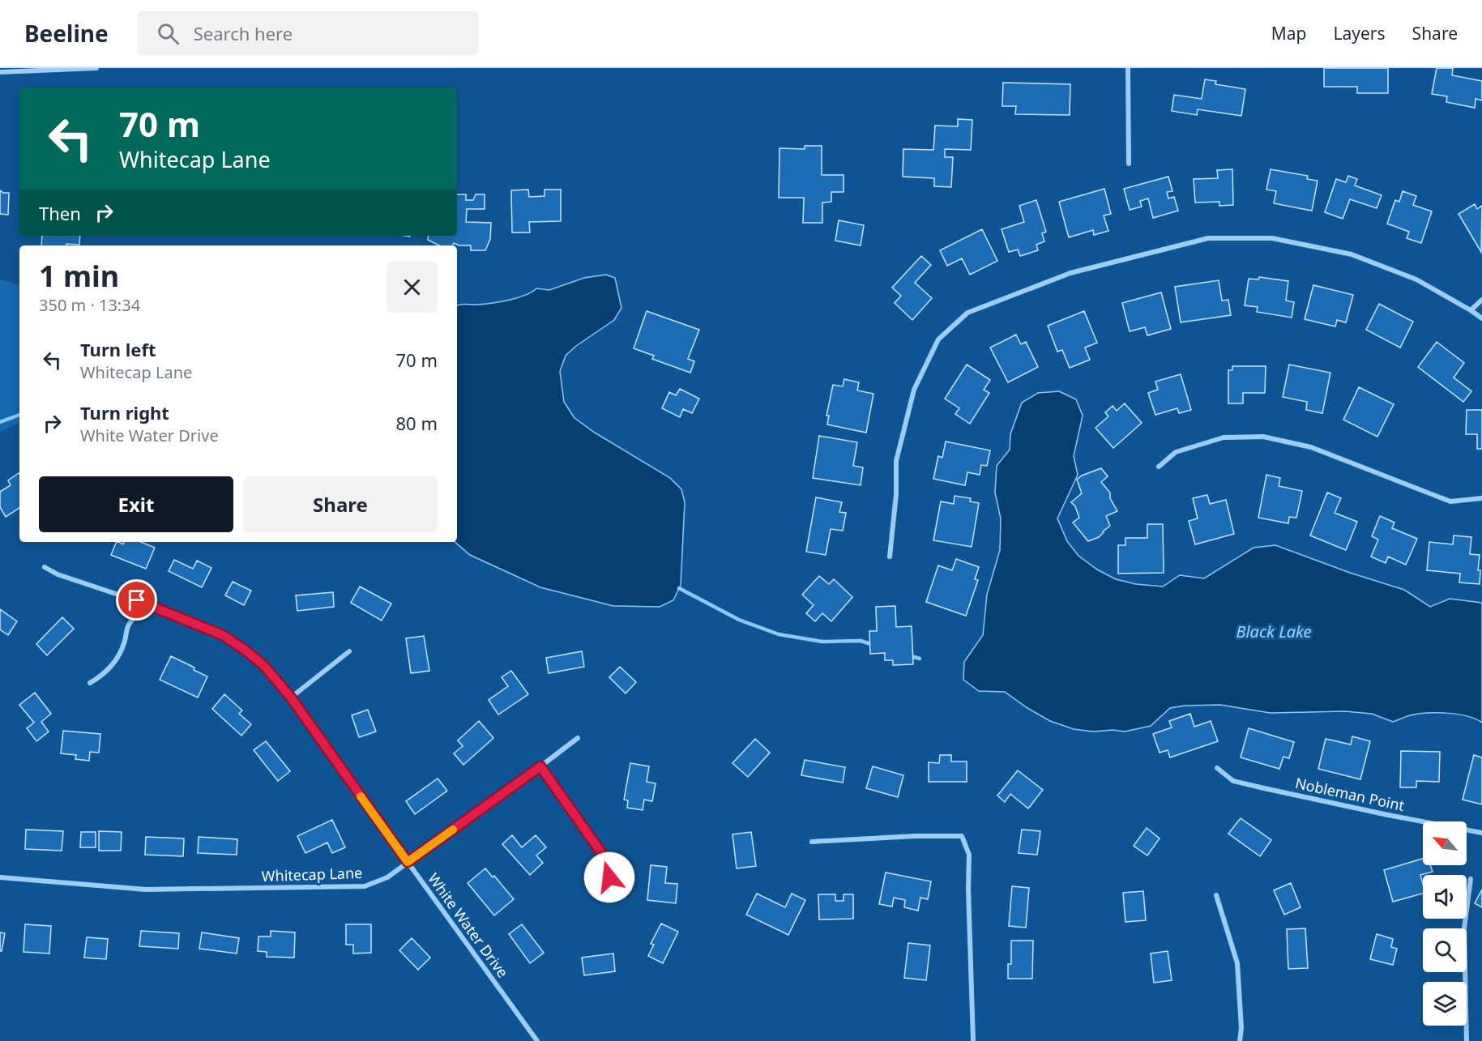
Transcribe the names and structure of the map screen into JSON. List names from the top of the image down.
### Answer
{
  "streets": {
    "street": ["Nobleman Point", "Whitecap Lane", "White Water Drive"]
  },
  "crossings": [
    ["Whitecap Lane", "White Water Drive"]
  ],
  "water": ["Black Lake"],
  "north": "top left",
  "page": {
    "header": "Beeline",
    "search": "Search here",
    "nav": ["Map", "Layers", "Share"],
    "turn": ["70 m", "Whitecap Lane"],
    "then": "Then",
    "heading": ["1 min", "350 m · 13:34"],
    "list": [
      {
        "name": "Turn left",
        "note": "Whitecap Lane",
        "value": "70 m"
      },
      {
        "name": "Turn right",
        "note": "White Water Drive",
        "value": "80 m"
      }
    ],
    "buttons": ["Exit", "Share"]
  }
}
